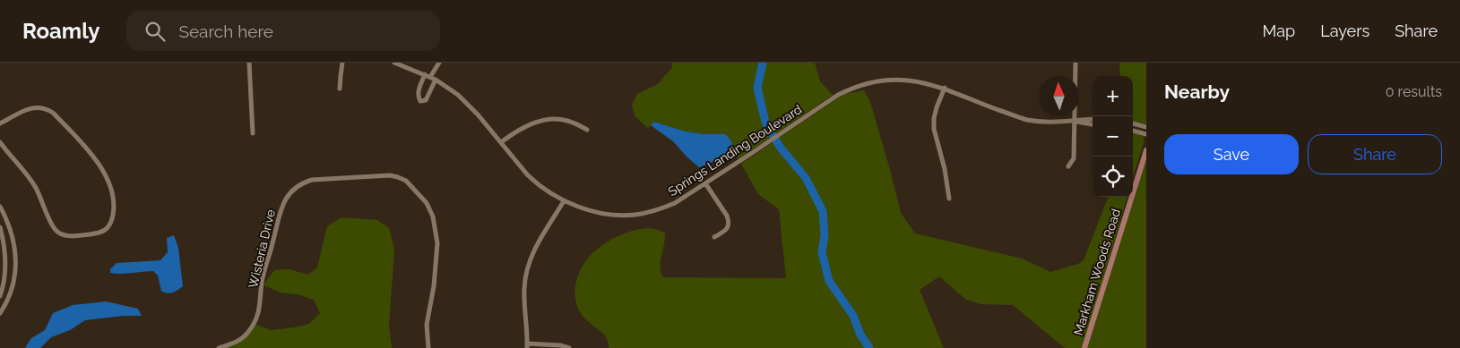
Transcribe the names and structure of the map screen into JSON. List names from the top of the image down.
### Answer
{
  "streets": {
    "main road": ["Markham Woods Road"],
    "street": ["Springs Landing Boulevard", "Wisteria Drive"]
  },
  "north": "top",
  "page": {
    "header": "Roamly",
    "search": "Search here",
    "nav": ["Map", "Layers", "Share"],
    "heading": ["Nearby", "0 results"],
    "map_buttons": ["+", "−"],
    "buttons": ["Save", "Share"]
  }
}
